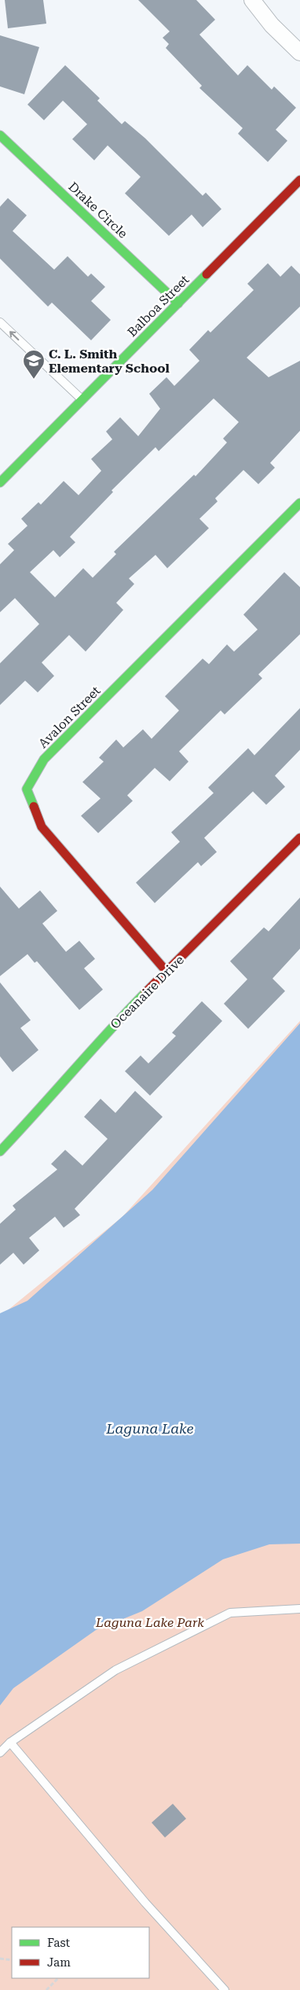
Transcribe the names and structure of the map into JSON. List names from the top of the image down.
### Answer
{
  "streets": {
    "street": [
      "Drake Circle",
      "Balboa Street",
      "Avalon Street",
      "Oceanaire Drive"
    ]
  },
  "crossings": [
    ["Drake Circle", "Balboa Street"],
    ["Avalon Street", "Oceanaire Drive"]
  ],
  "water": ["Laguna Lake"],
  "parks": ["Laguna Lake Park"],
  "places": {
    "school or university": ["C. L. Smith Elementary School"]
  },
  "legend": ["Fast", "Jam"]
}
